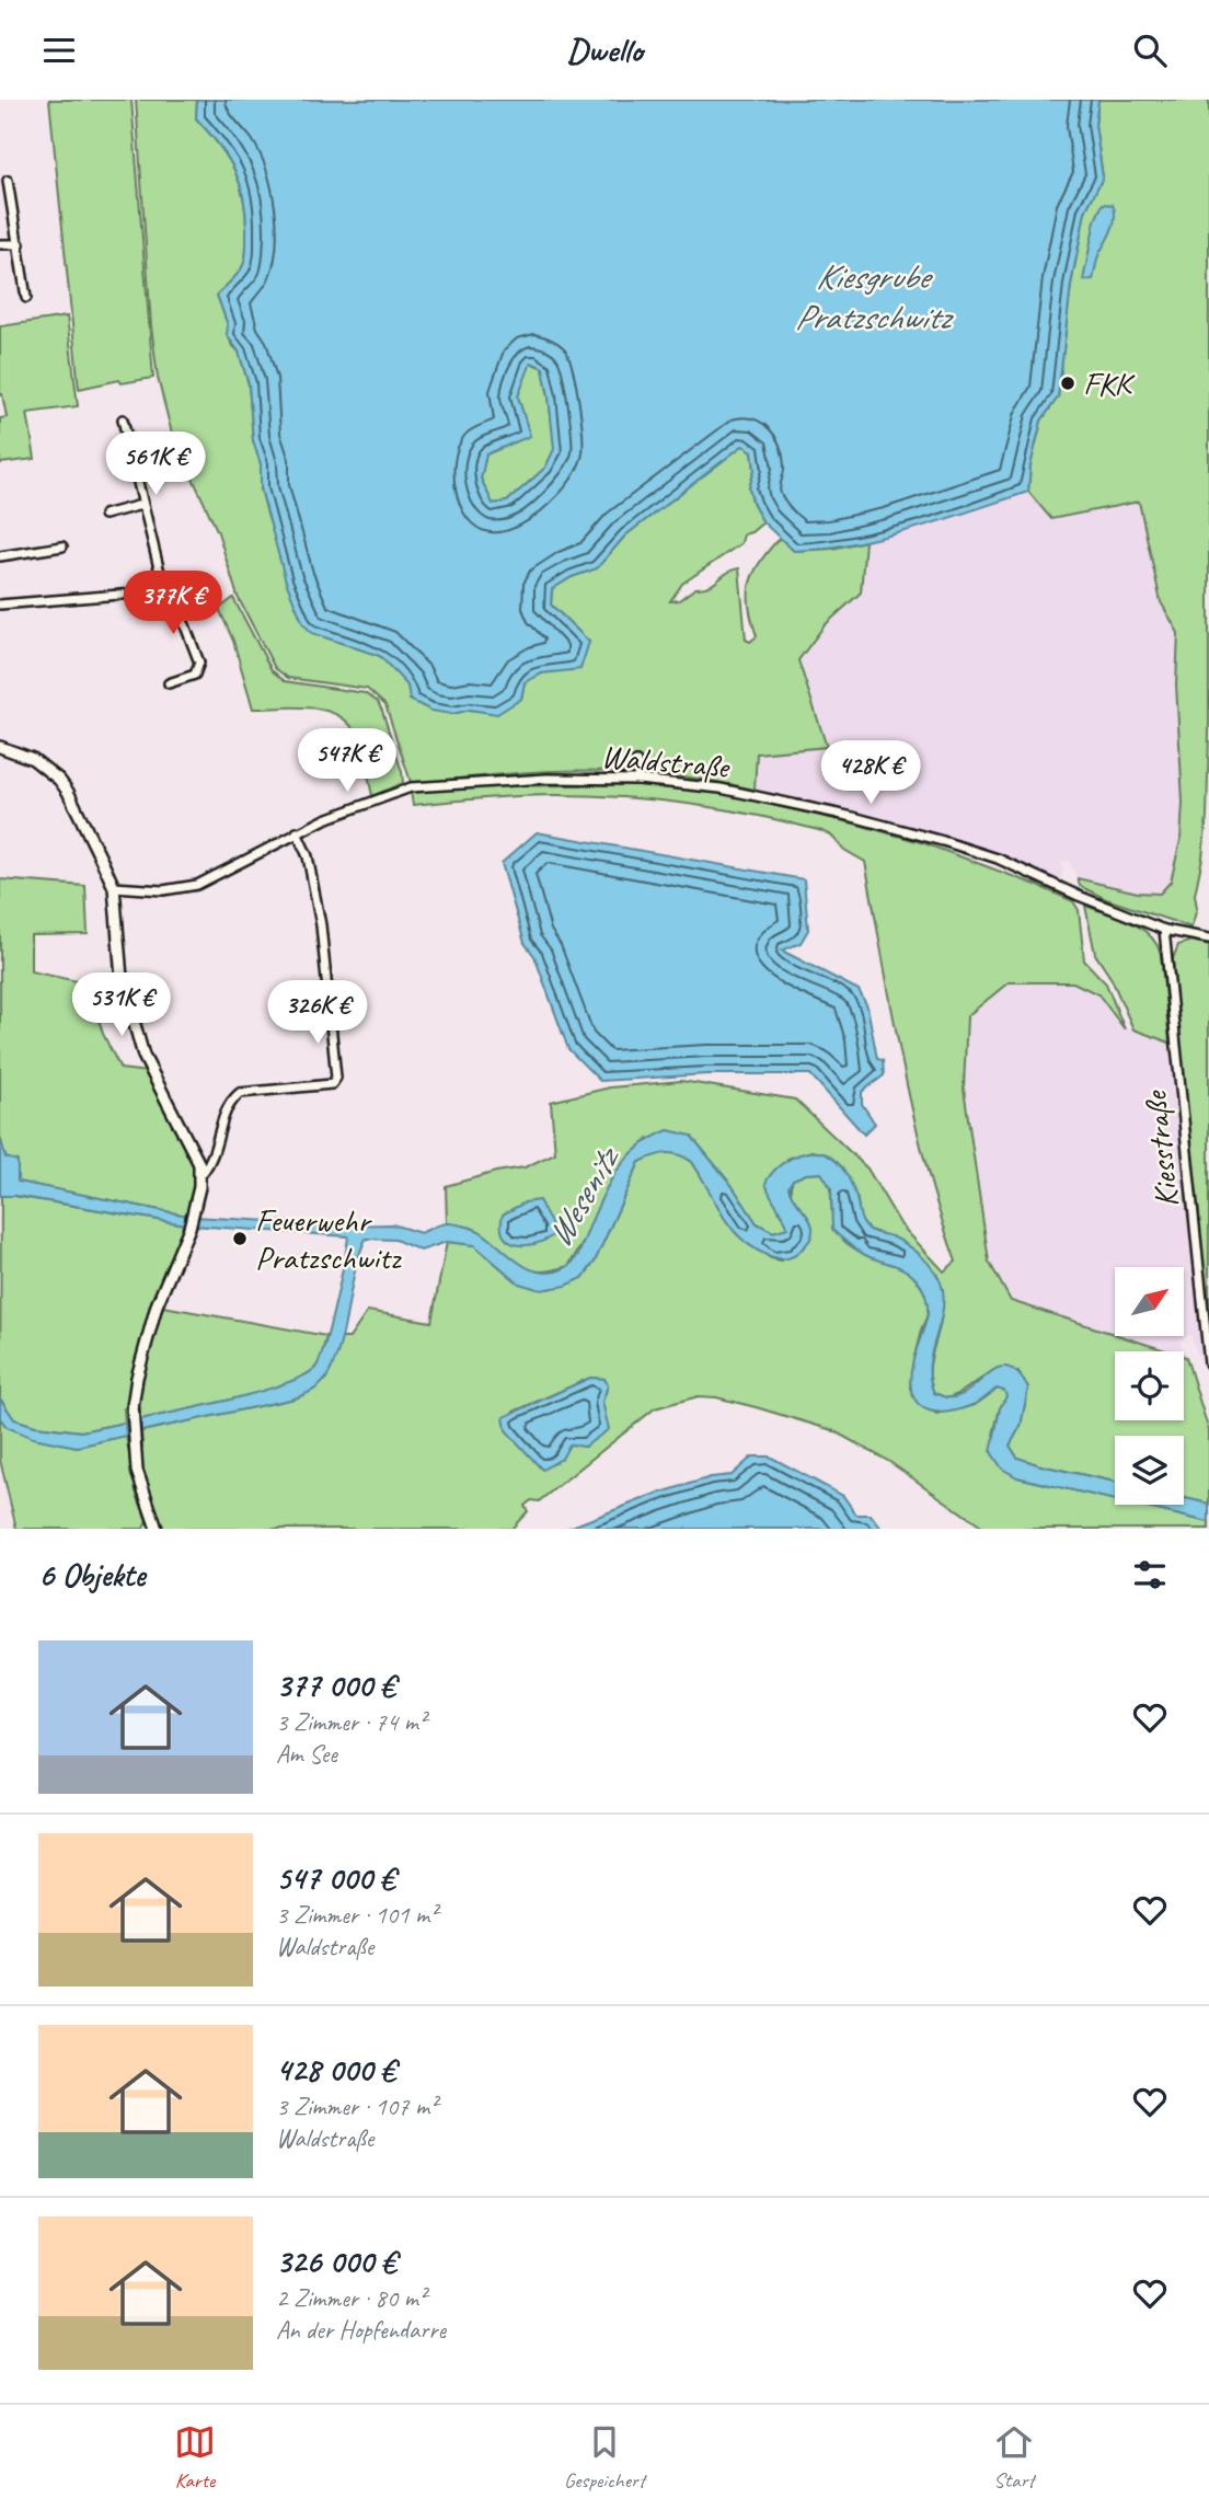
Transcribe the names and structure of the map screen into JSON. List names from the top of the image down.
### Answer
{
  "streets": {
    "street": ["Waldstraße", "Kiesstraße"]
  },
  "crossings": [
    ["Waldstraße", "Kiesstraße"]
  ],
  "water": ["Kiesgrube Pratzschwitz", "Wesenitz"],
  "places": ["FKK", "Feuerwehr Pratzschwitz"],
  "north": "top right",
  "page": {
    "header": "Dwello",
    "price": [
      "561K €",
      "377K €",
      "547K €",
      "428K €",
      "531K €",
      "326K €"
    ],
    "heading": "6 Objekte",
    "list": [
      {
        "name": "377 000 €",
        "note": "3 Zimmer · 74 m² · Am See"
      },
      {
        "name": "547 000 €",
        "note": "3 Zimmer · 101 m² · Waldstraße"
      },
      {
        "name": "428 000 €",
        "note": "3 Zimmer · 107 m² · Waldstraße"
      },
      {
        "name": "326 000 €",
        "note": "2 Zimmer · 80 m² · An der Hopfendarre"
      }
    ],
    "tabs": ["Karte", "Gespeichert", "Start"]
  }
}
